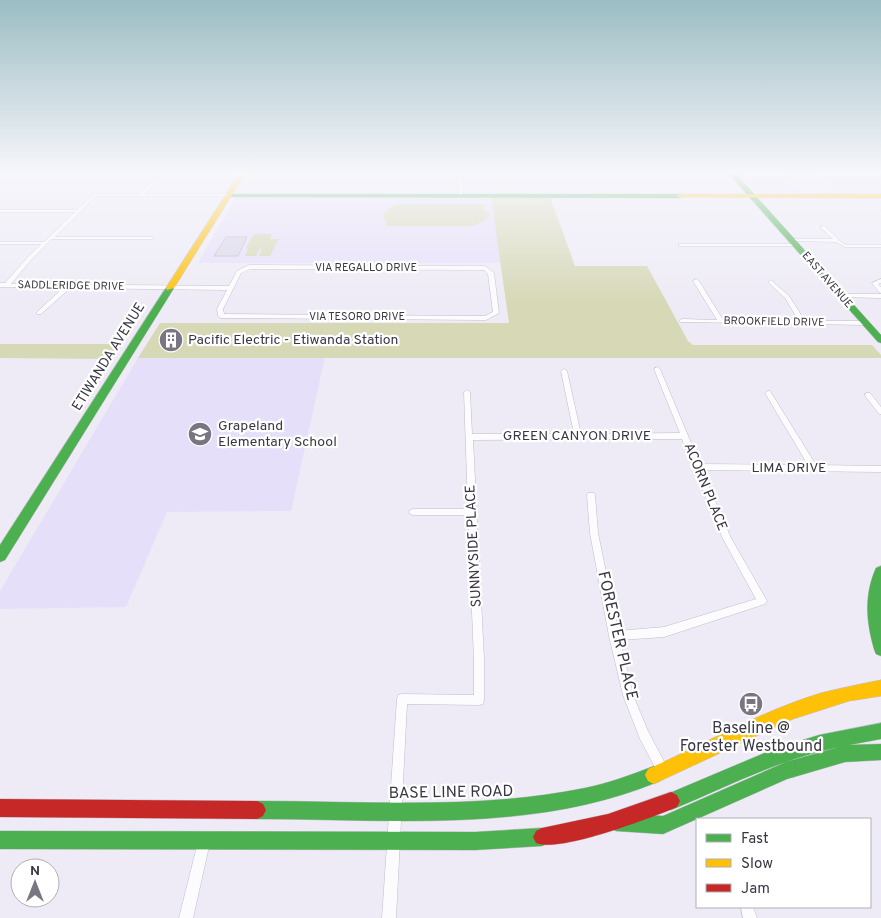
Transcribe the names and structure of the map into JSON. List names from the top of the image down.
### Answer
{
  "streets": {
    "main road": ["EAST AVENUE", "ETIWANDA AVENUE", "BASE LINE ROAD"],
    "street": [
      "VIA REGALLO DRIVE",
      "SADDLERIDGE DRIVE",
      "VIA TESORO DRIVE",
      "BROOKFIELD DRIVE",
      "GREEN CANYON DRIVE",
      "LIMA DRIVE",
      "ACORN PLACE",
      "SUNNYSIDE PLACE",
      "FORESTER PLACE"
    ]
  },
  "crossings": [
    ["VIA REGALLO DRIVE", "SADDLERIDGE DRIVE"],
    ["VIA REGALLO DRIVE", "VIA TESORO DRIVE"],
    ["EAST AVENUE", "BROOKFIELD DRIVE"],
    ["SADDLERIDGE DRIVE", "VIA TESORO DRIVE"],
    ["SADDLERIDGE DRIVE", "ETIWANDA AVENUE"],
    ["GREEN CANYON DRIVE", "ACORN PLACE"],
    ["GREEN CANYON DRIVE", "SUNNYSIDE PLACE"],
    ["LIMA DRIVE", "ACORN PLACE"],
    ["ACORN PLACE", "FORESTER PLACE"],
    ["SUNNYSIDE PLACE", "BASE LINE ROAD"],
    ["FORESTER PLACE", "BASE LINE ROAD"]
  ],
  "places": {
    "building": ["Pacific Electric - Etiwanda Station"],
    "school or university": ["Grapeland Elementary School"],
    "bus stop": ["Baseline @ Forester Westbound"]
  },
  "legend": ["Fast", "Slow", "Jam"],
  "north": "top"
}
